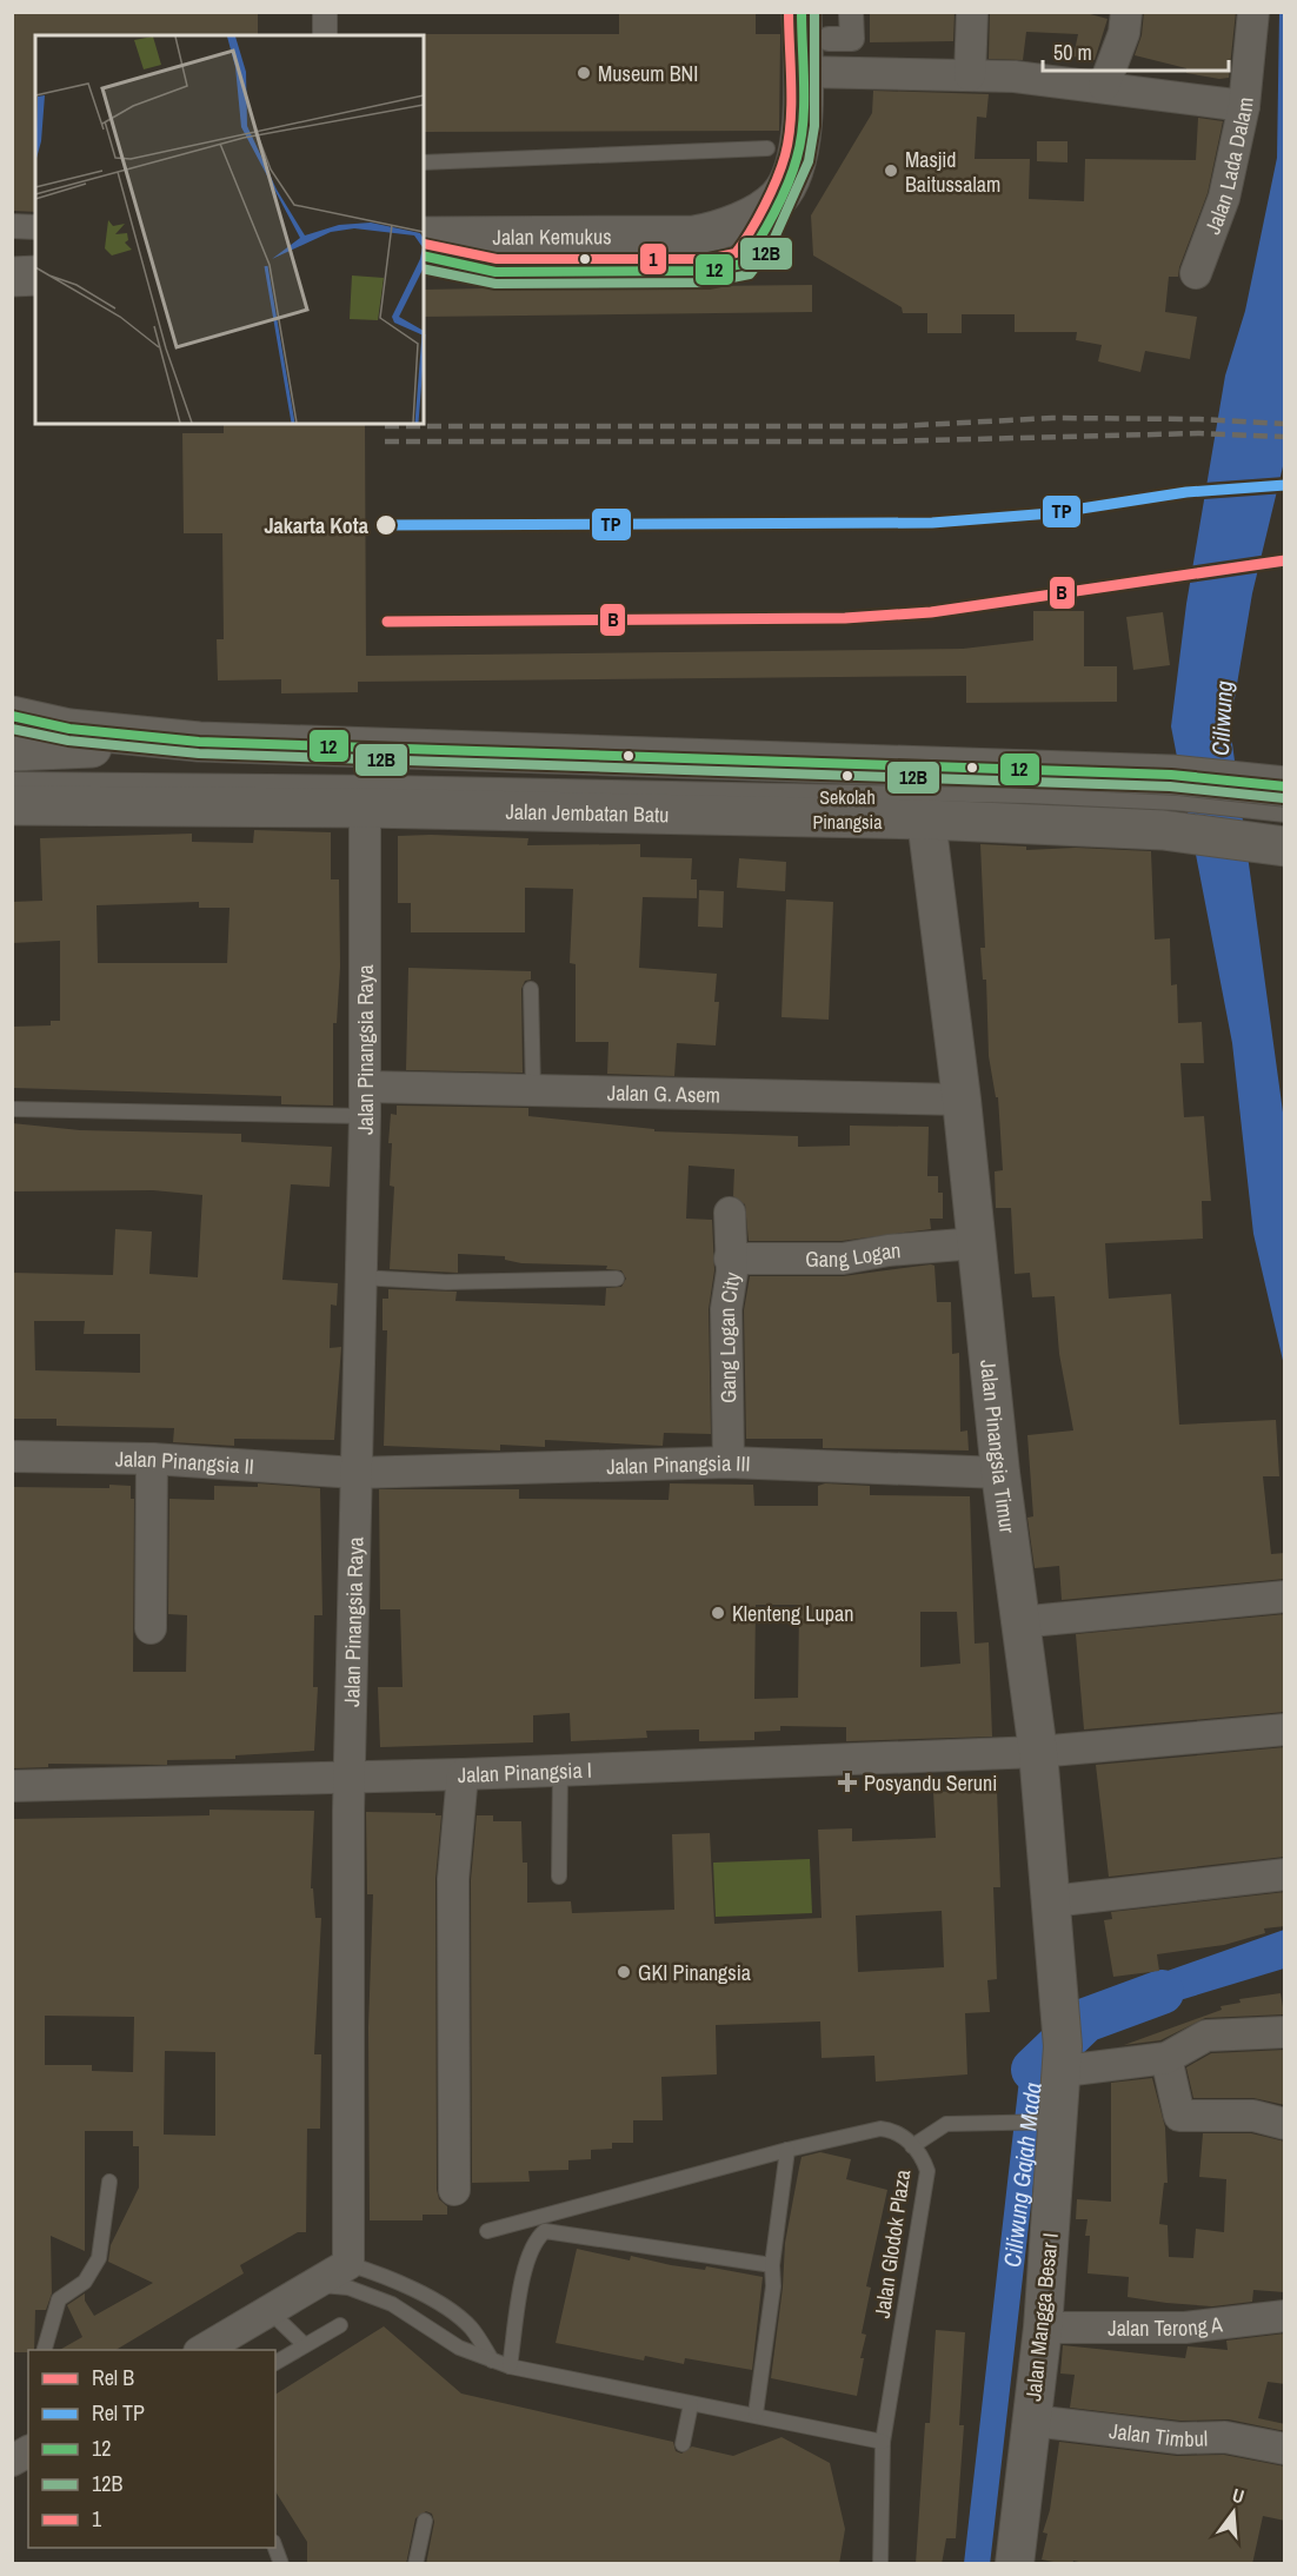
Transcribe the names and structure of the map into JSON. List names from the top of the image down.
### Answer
{
  "streets": {
    "main road": ["Jalan Kemukus", "Jalan Jembatan Batu"],
    "street": [
      "Jalan Lada Dalam",
      "Jalan Pinangsia Raya",
      "Jalan G. Asem",
      "Gang Logan",
      "Gang Logan City",
      "Jalan Pinangsia Timur",
      "Jalan Pinangsia II",
      "Jalan Pinangsia III",
      "Jalan Pinangsia I",
      "Jalan Mangga Besar I",
      "Jalan Terong A",
      "Jalan Timbul"
    ],
    "lane": ["Jalan Glodok Plaza"]
  },
  "crossings": [
    ["Jalan Jembatan Batu", "Jalan Pinangsia Raya"],
    ["Jalan Jembatan Batu", "Jalan Pinangsia Timur"],
    ["Jalan Pinangsia Raya", "Jalan G. Asem"],
    ["Jalan Pinangsia Raya", "Jalan Pinangsia II"],
    ["Jalan Pinangsia Raya", "Jalan Pinangsia III"],
    ["Jalan Pinangsia Raya", "Jalan Pinangsia I"],
    ["Jalan G. Asem", "Jalan Pinangsia Timur"],
    ["Gang Logan", "Gang Logan City"],
    ["Gang Logan", "Jalan Pinangsia Timur"],
    ["Gang Logan City", "Jalan Pinangsia III"],
    ["Jalan Pinangsia Timur", "Jalan Pinangsia III"],
    ["Jalan Pinangsia Timur", "Jalan Pinangsia I"],
    ["Jalan Pinangsia Timur", "Jalan Mangga Besar I"],
    ["Jalan Pinangsia II", "Jalan Pinangsia III"],
    ["Jalan Mangga Besar I", "Jalan Terong A"],
    ["Jalan Mangga Besar I", "Jalan Timbul"]
  ],
  "water": ["Ciliwung", "Ciliwung Gajah Mada"],
  "places": {
    "other": [
      "Museum BNI",
      "Masjid Baitussalam",
      "Jakarta Kota",
      "Sekolah Pinangsia",
      "Klenteng Lupan",
      "GKI Pinangsia"
    ],
    "health": ["Posyandu Seruni"]
  },
  "lines": [
    "transit line 12",
    "transit line 12B",
    "transit line 1",
    "rail line TP",
    "rail line B"
  ],
  "legend": [
    "Rel B",
    "Rel TP",
    "12",
    "12B",
    "1"
  ],
  "scale_bar": "50 m",
  "north": "top"
}
